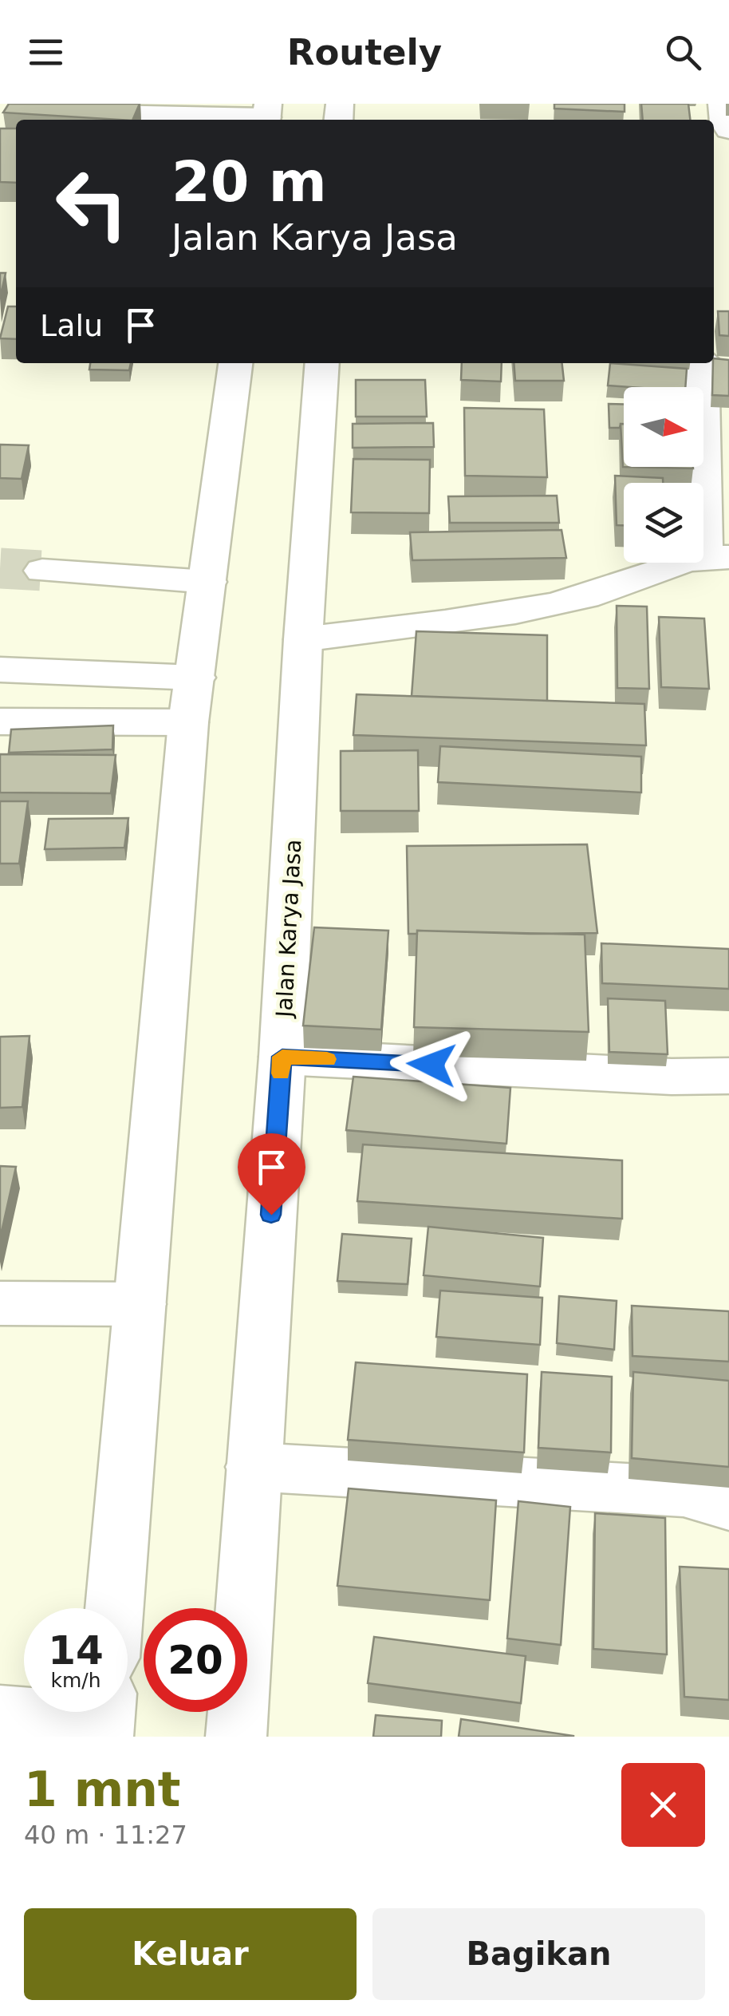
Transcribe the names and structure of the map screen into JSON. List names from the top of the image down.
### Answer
{
  "streets": {
    "main road": ["Jalan Karya Jasa"]
  },
  "north": "right",
  "page": {
    "header": "Routely",
    "turn": ["20 m", "Jalan Karya Jasa"],
    "then": "Lalu",
    "speed": "14 km/h",
    "limit": "20",
    "heading": ["1 mnt", "40 m · 11:27"],
    "buttons": ["Keluar", "Bagikan"]
  }
}
